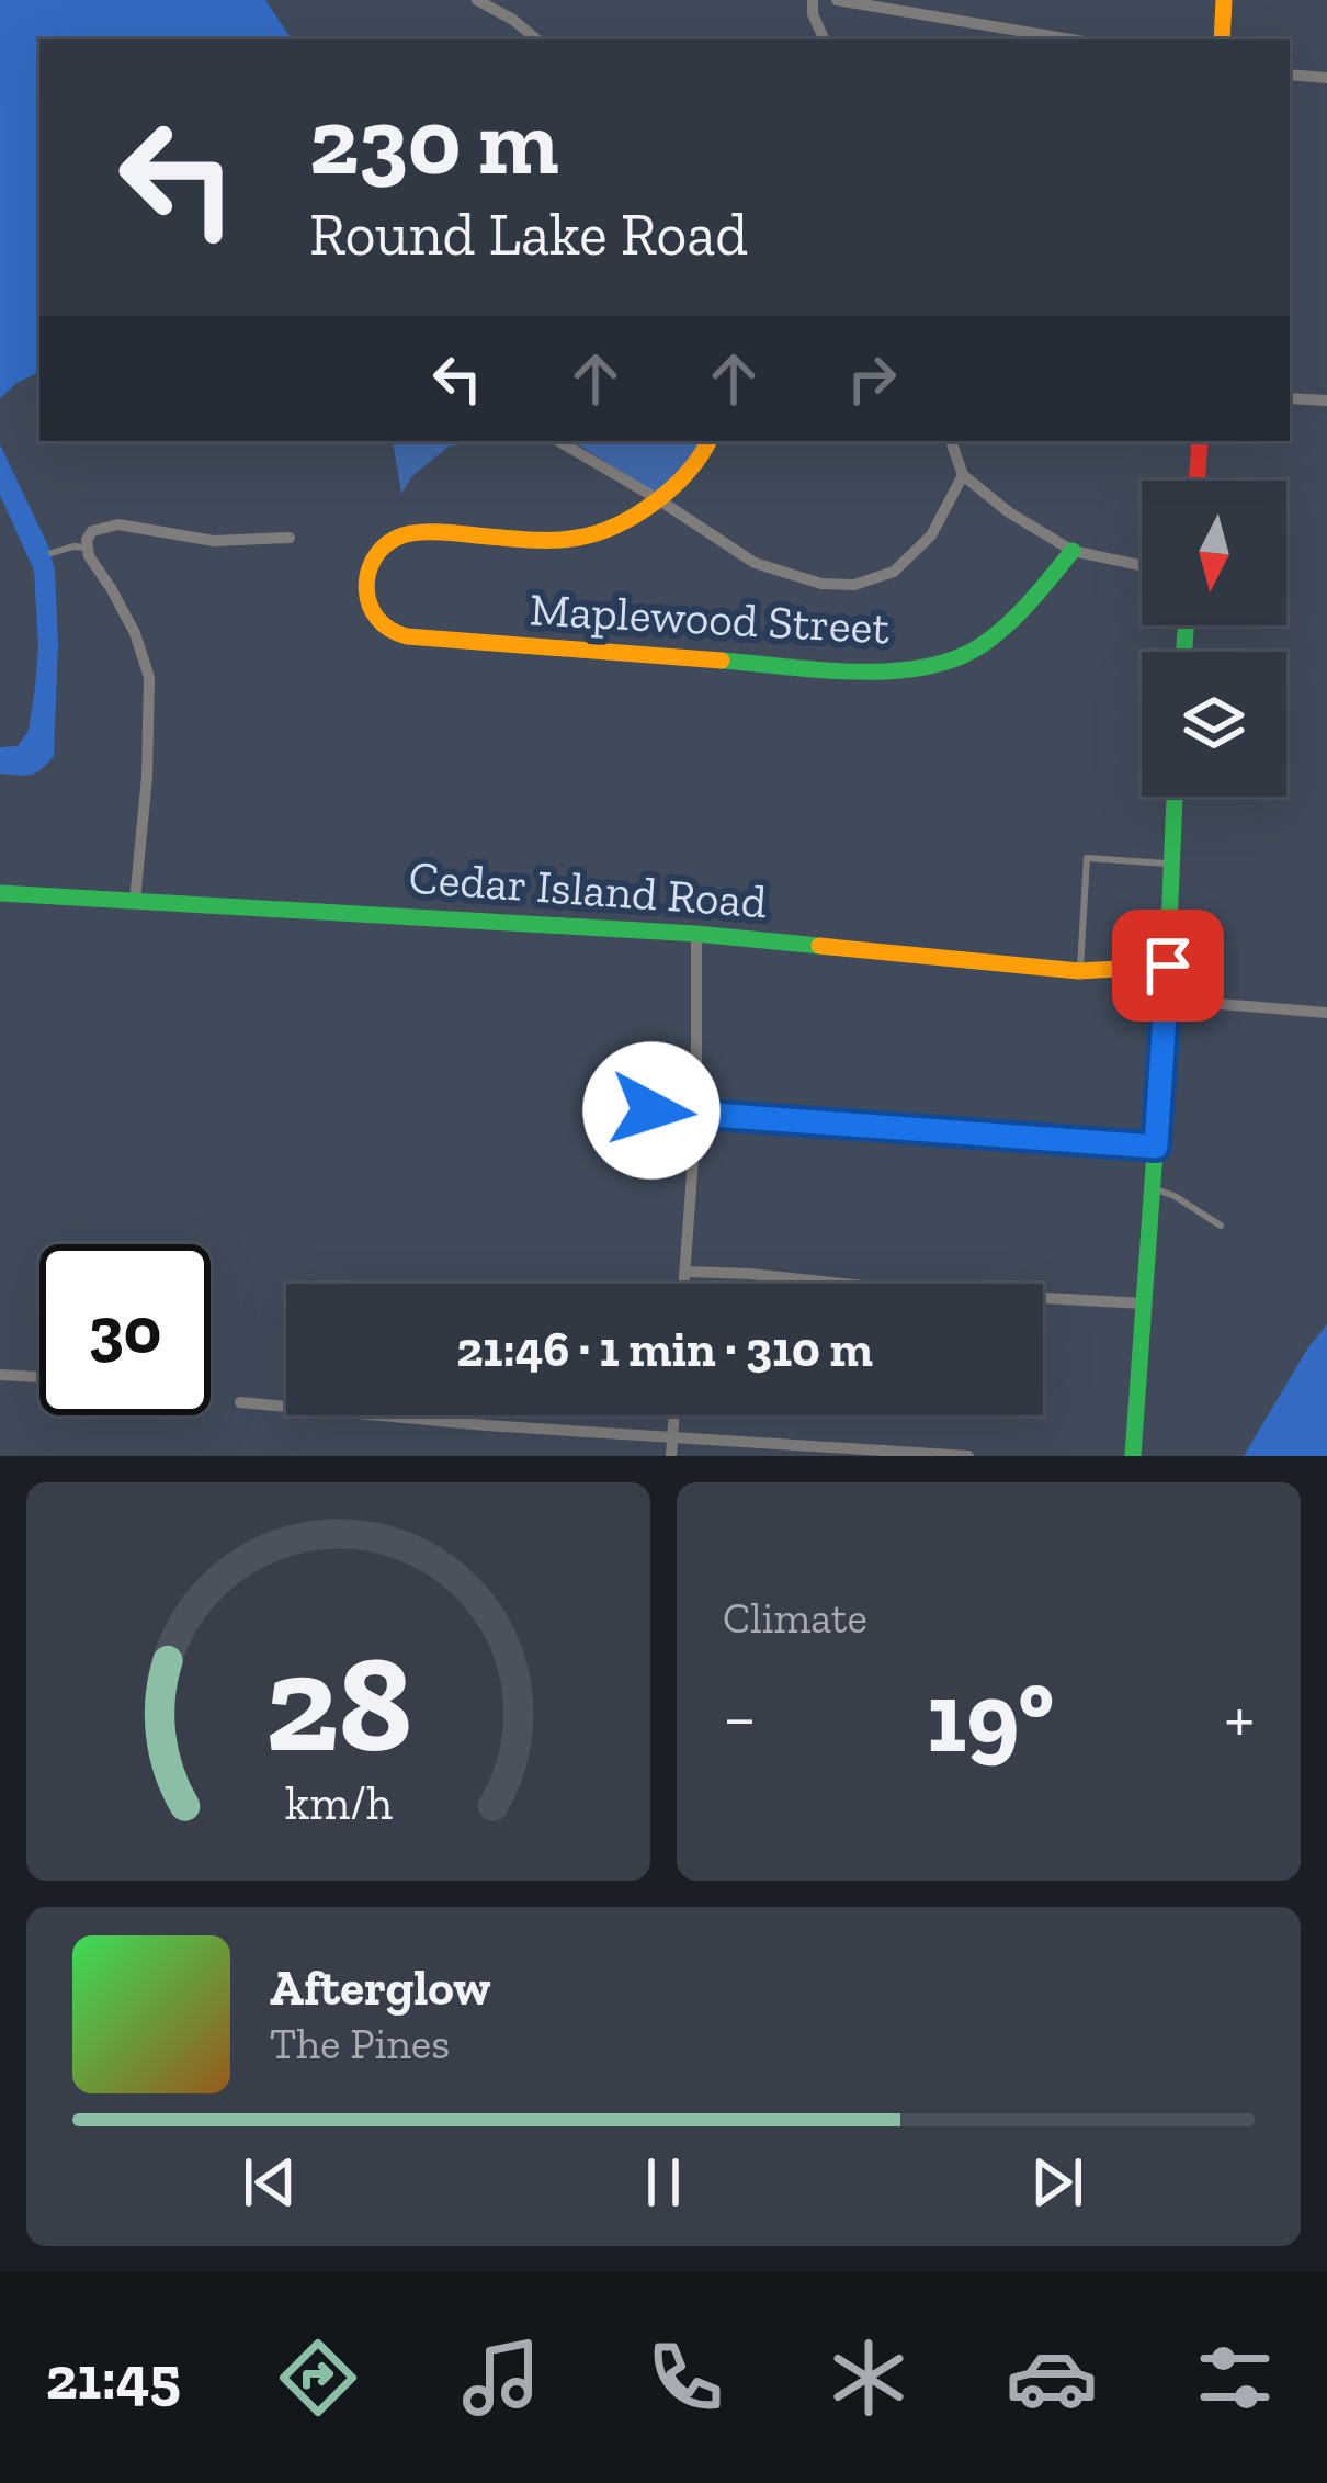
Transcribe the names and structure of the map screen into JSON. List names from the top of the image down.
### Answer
{
  "streets": {
    "street": ["Maplewood Street", "Cedar Island Road"]
  },
  "north": "bottom",
  "page": {
    "turn": ["230 m", "Round Lake Road"],
    "limit": "30",
    "trip": "21:46 · 1 min · 310 m",
    "tile": "Climate",
    "heat": ["−", "19°", "+"],
    "song": ["Afterglow", "The Pines"],
    "tabs": "21:45",
    "gauge": ["28", "km/h"]
  }
}
